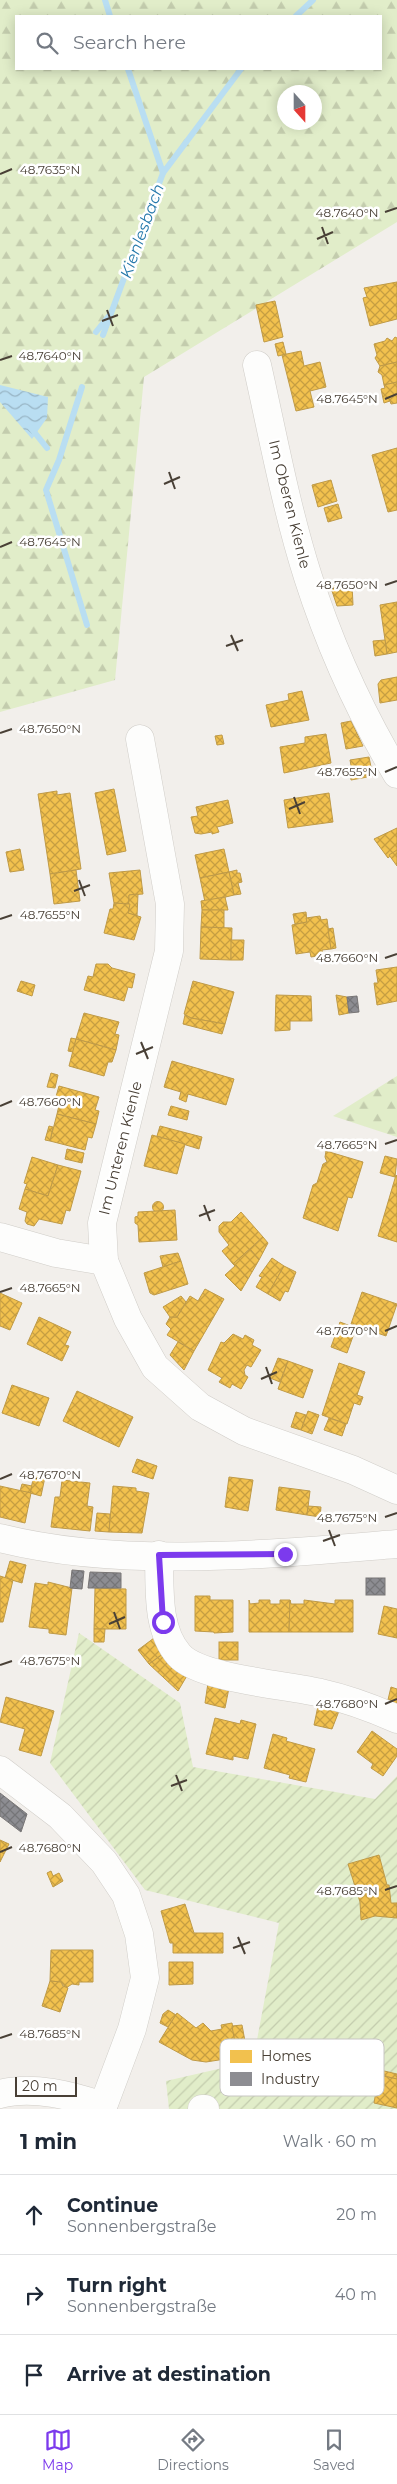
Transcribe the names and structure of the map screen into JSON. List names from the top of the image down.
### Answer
{
  "streets": {
    "street": ["Im Oberen Kienle", "Im Unteren Kienle"]
  },
  "water": ["Kienlesbach"],
  "legend": ["Homes", "Industry"],
  "scale_bar": "20 m",
  "north": "bottom",
  "page": {
    "search": "Search here",
    "scale": "20 m",
    "heading": ["1 min", "Walk · 60 m"],
    "list": [
      ["Continue", "Sonnenbergstraße", "20 m"],
      ["Turn right", "Sonnenbergstraße", "40 m"],
      "Arrive at destination"
    ],
    "nav": ["Map", "Directions", "Saved"]
  },
  "coordinates": [
    "48.7635°N",
    "48.7640°N",
    "48.7645°N",
    "48.7650°N",
    "48.7655°N",
    "48.7660°N",
    "48.7665°N",
    "48.7670°N",
    "48.7675°N",
    "48.7680°N",
    "48.7685°N"
  ]
}
